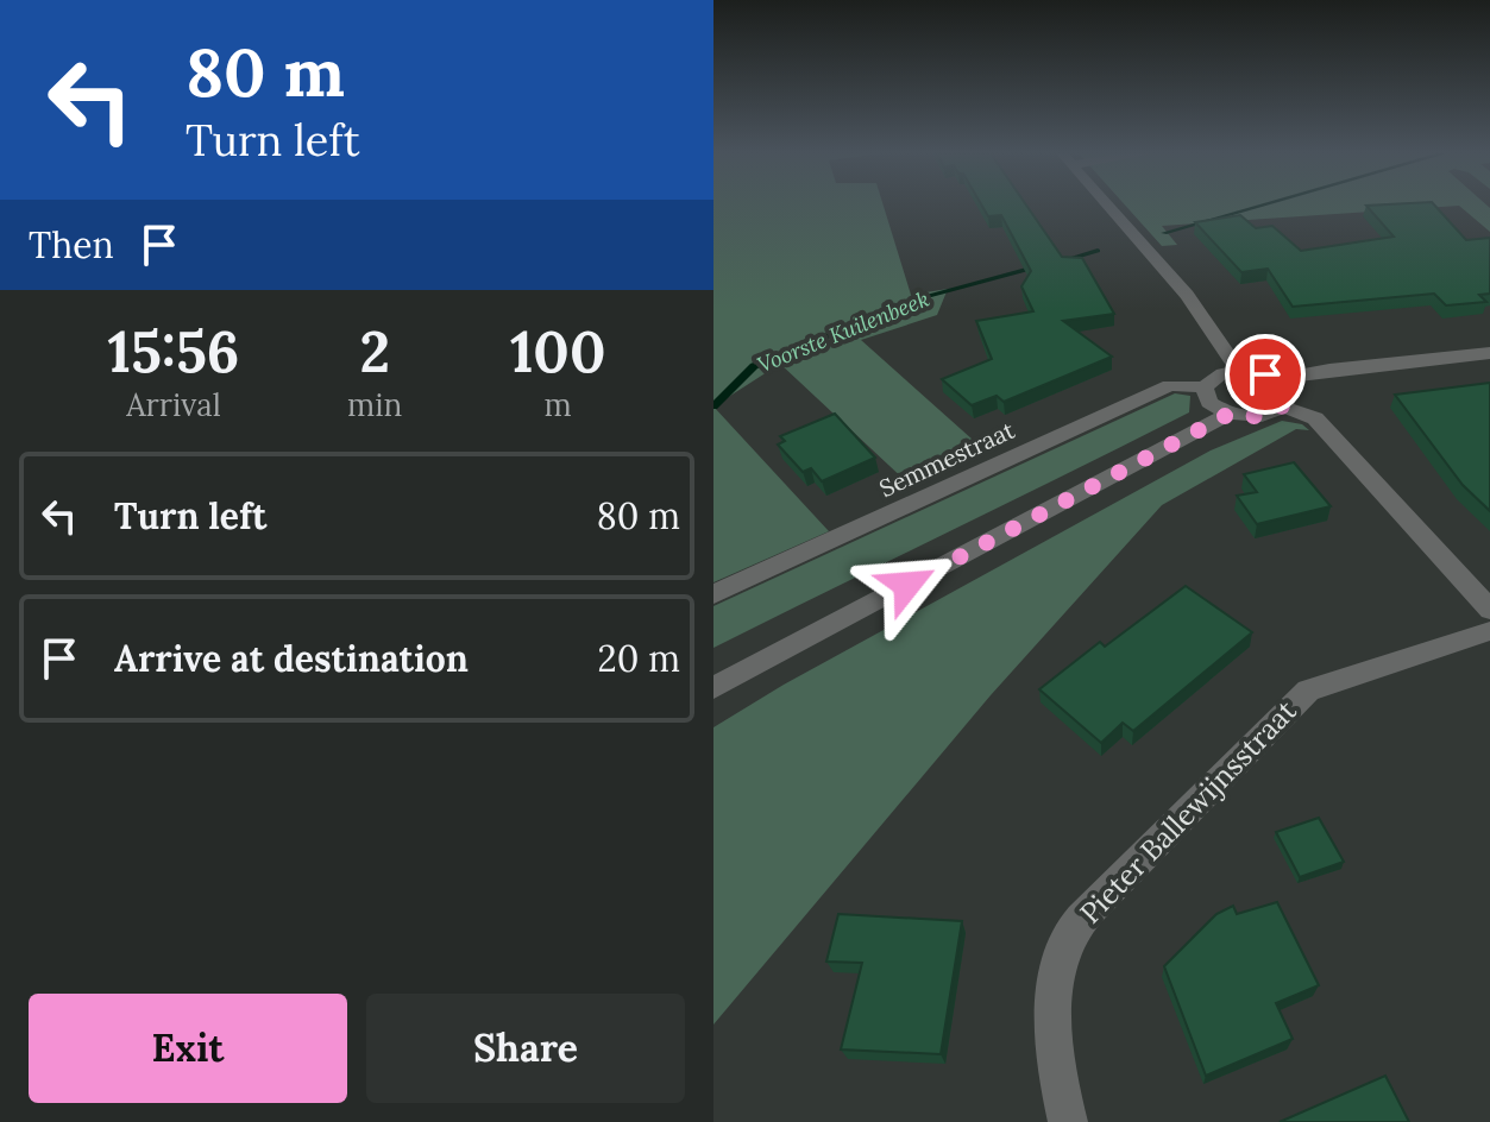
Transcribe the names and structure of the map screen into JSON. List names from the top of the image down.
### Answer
{
  "streets": {
    "street": ["Semmestraat", "Pieter Ballewijnsstraat"]
  },
  "water": ["Voorste Kuilenbeek"],
  "page": {
    "turn": ["80 m", "Turn left"],
    "then": "Then",
    "eta": [
      "15:56",
      "Arrival",
      "2",
      "min",
      "100",
      "m"
    ],
    "list": [
      {
        "name": "Turn left",
        "value": "80 m"
      },
      {
        "name": "Arrive at destination",
        "value": "20 m"
      }
    ],
    "buttons": ["Exit", "Share"]
  }
}
